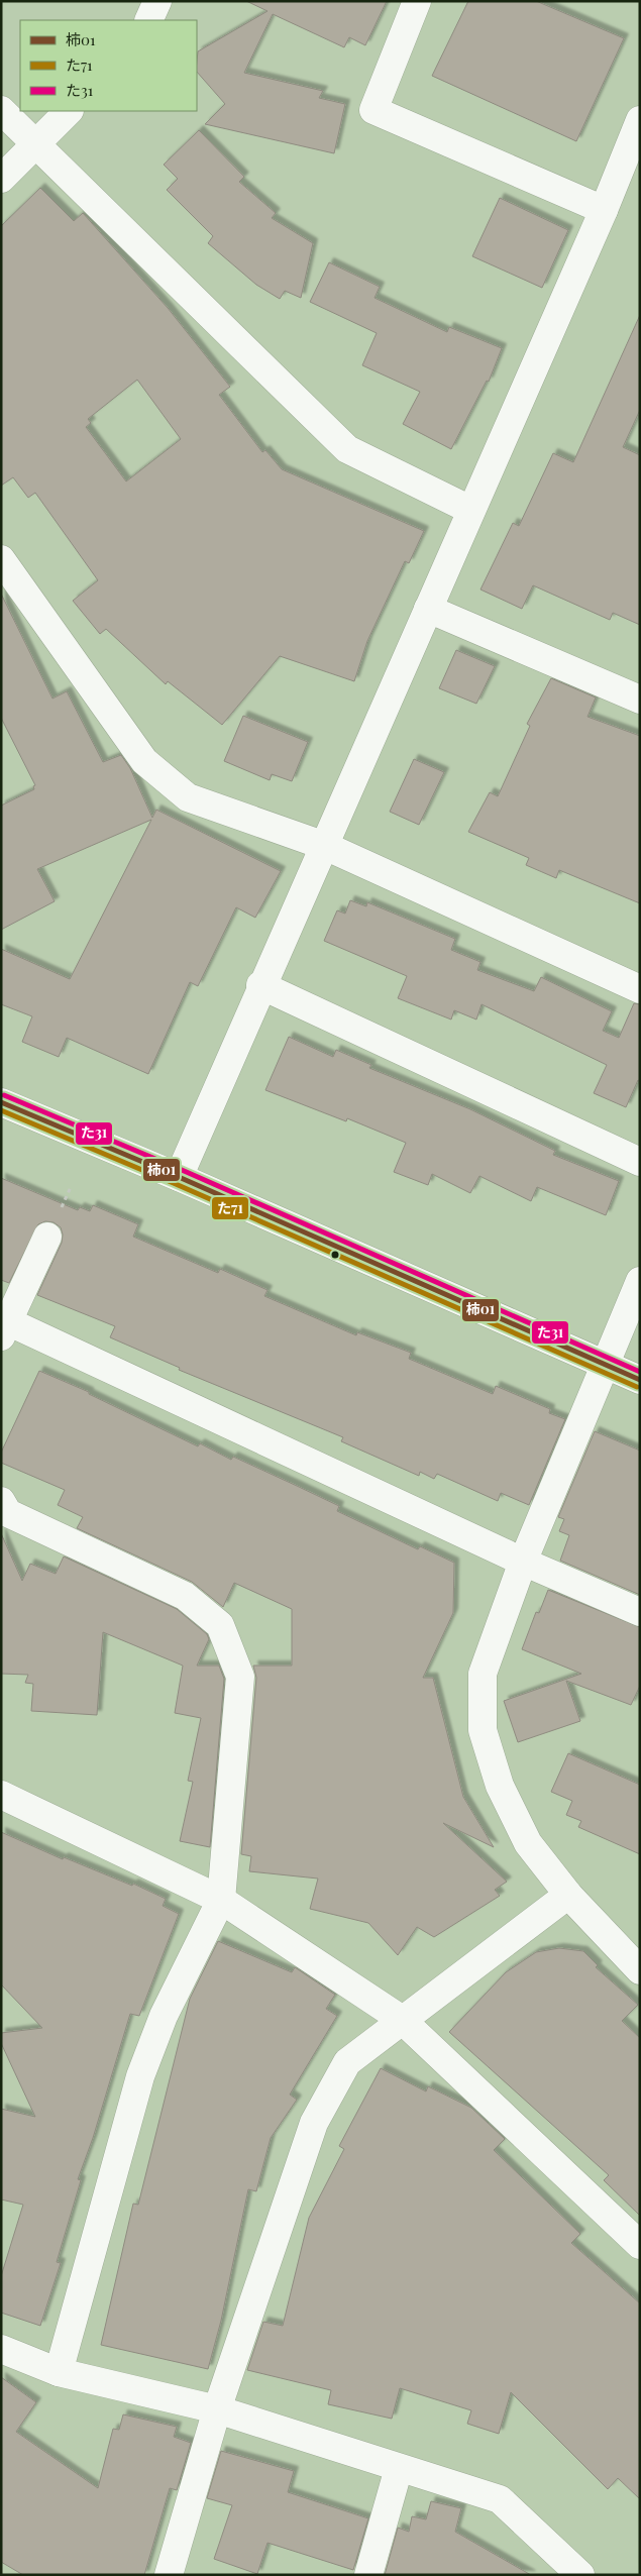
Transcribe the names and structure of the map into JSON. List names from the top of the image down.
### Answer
{
  "lines": ["transit line た31", "transit line 柿01", "transit line た71"],
  "legend": ["柿01", "た71", "た31"]
}
